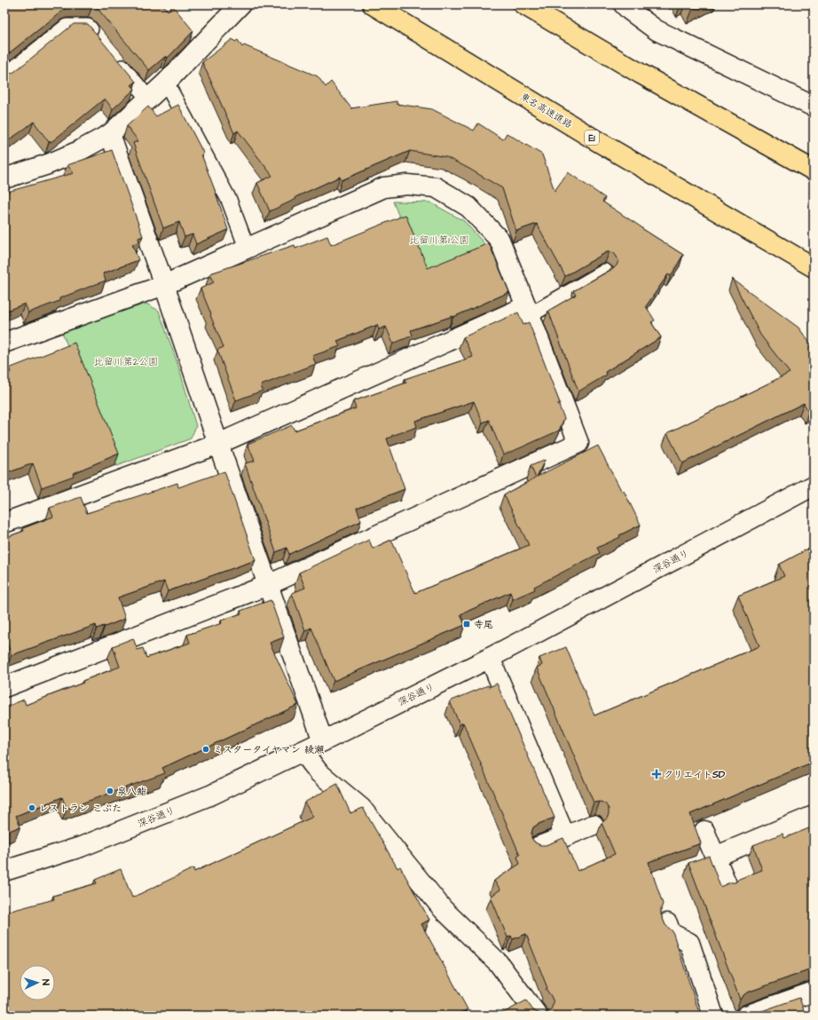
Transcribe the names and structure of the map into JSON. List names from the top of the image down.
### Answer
{
  "streets": {
    "highway": ["東名高速道路", "E1"],
    "street": ["深谷通り"]
  },
  "parks": ["比留川第1公園", "比留川第2公園"],
  "places": {
    "transit": ["寺尾"],
    "other": ["ミスタータイヤマン 綾瀬", "泉八鮨", "レストラン こぶた"],
    "health": ["クリエイトSD"]
  },
  "north": "right"
}
